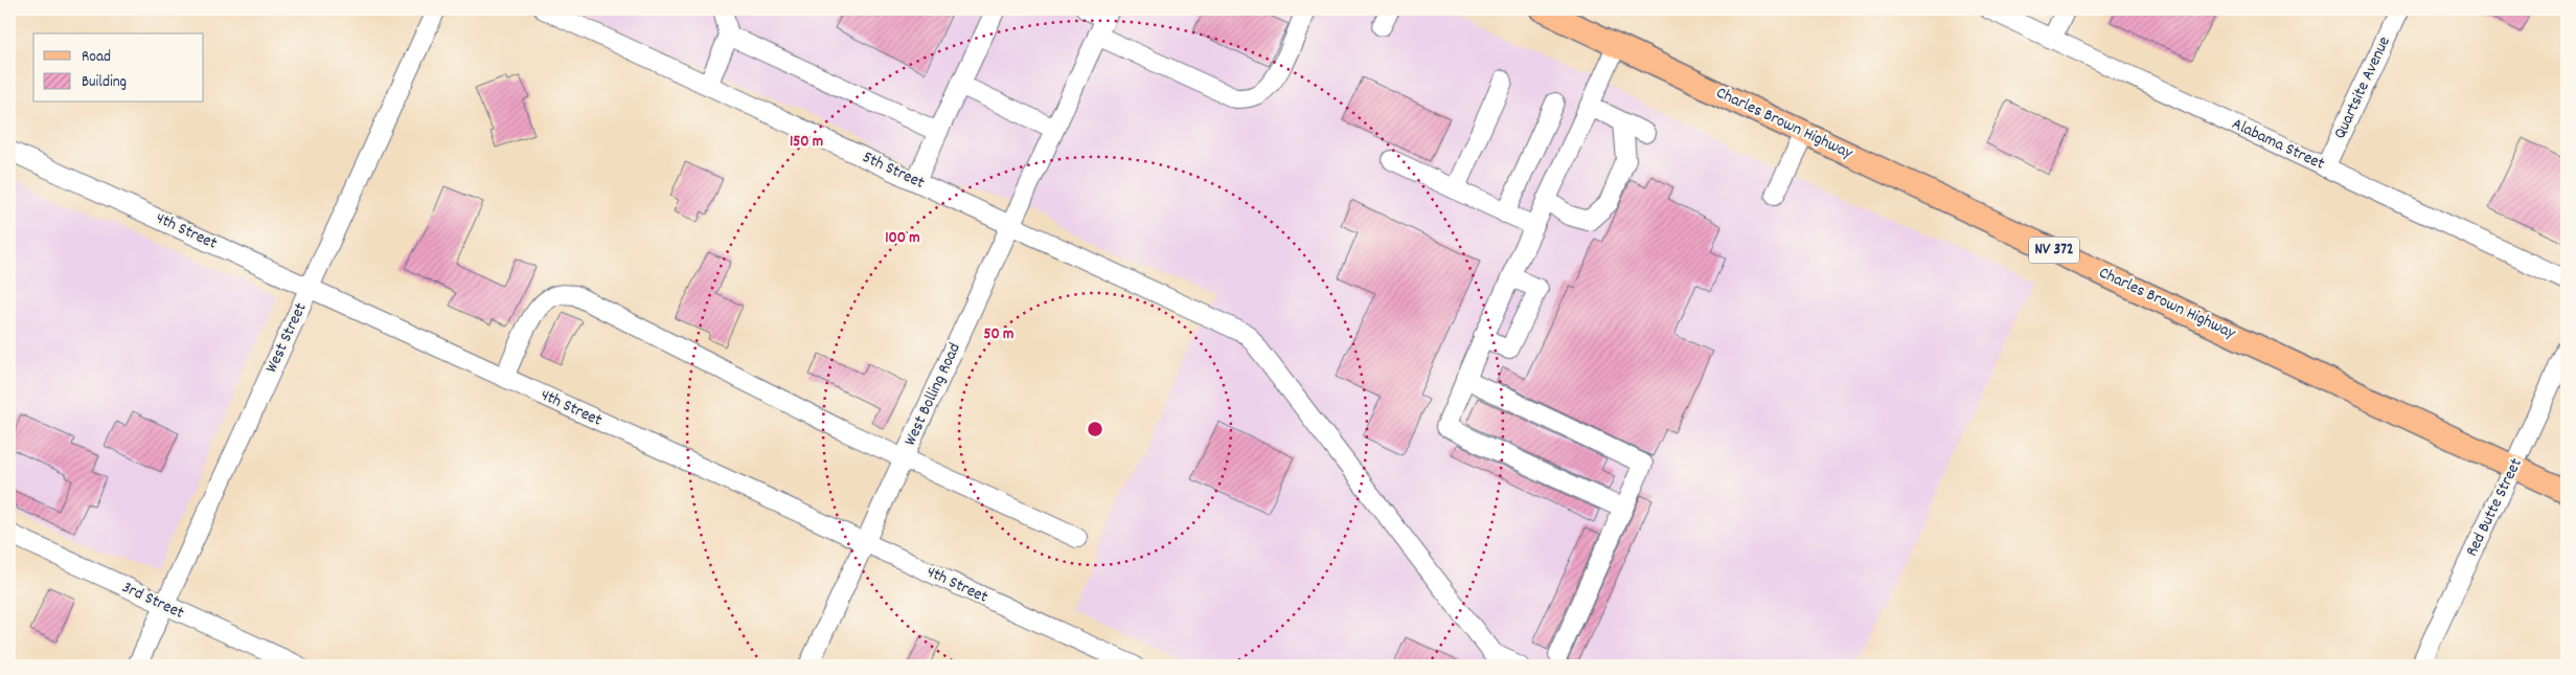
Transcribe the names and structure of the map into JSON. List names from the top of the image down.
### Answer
{
  "streets": {
    "main road": ["Charles Brown Highway", "NV 372"],
    "street": [
      "Quartsite Avenue",
      "Alabama Street",
      "5th Street",
      "4th Street",
      "West Street",
      "West Bolling Road",
      "Red Butte Street",
      "3rd Street"
    ]
  },
  "crossings": [
    ["Quartsite Avenue", "Alabama Street"],
    ["Charles Brown Highway", "Red Butte Street"],
    ["5th Street", "West Bolling Road"],
    ["4th Street", "West Street"],
    ["4th Street", "West Bolling Road"],
    ["West Street", "3rd Street"]
  ],
  "legend": ["Road", "Building"],
  "rings": ["150 m", "100 m", "50 m"]
}
